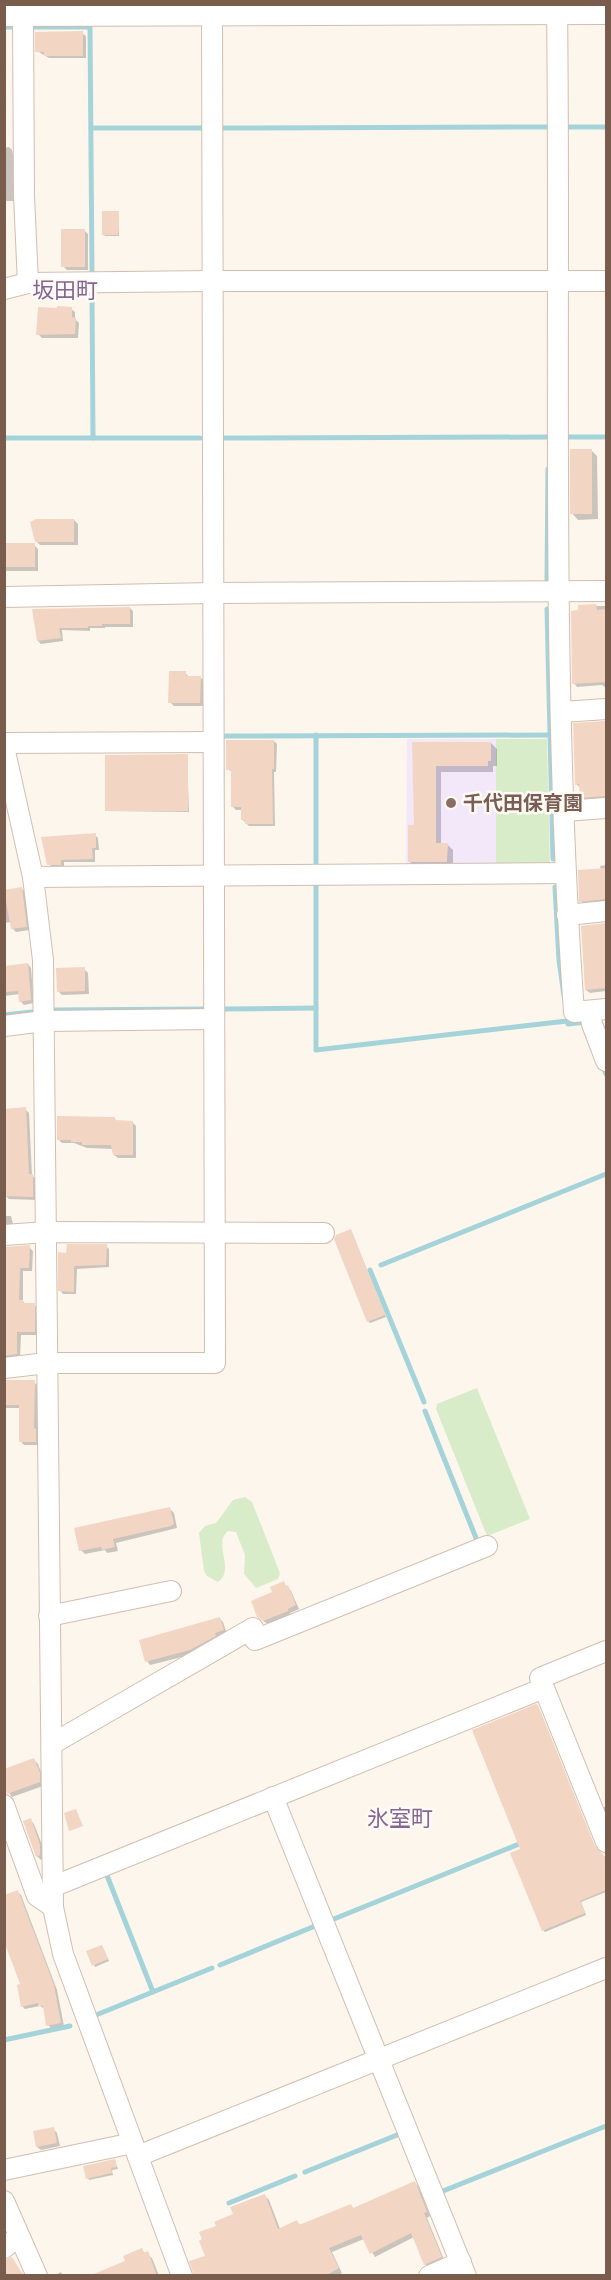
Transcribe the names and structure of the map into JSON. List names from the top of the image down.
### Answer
{
  "districts": ["坂田町", "氷室町"],
  "places": ["千代田保育園"]
}
